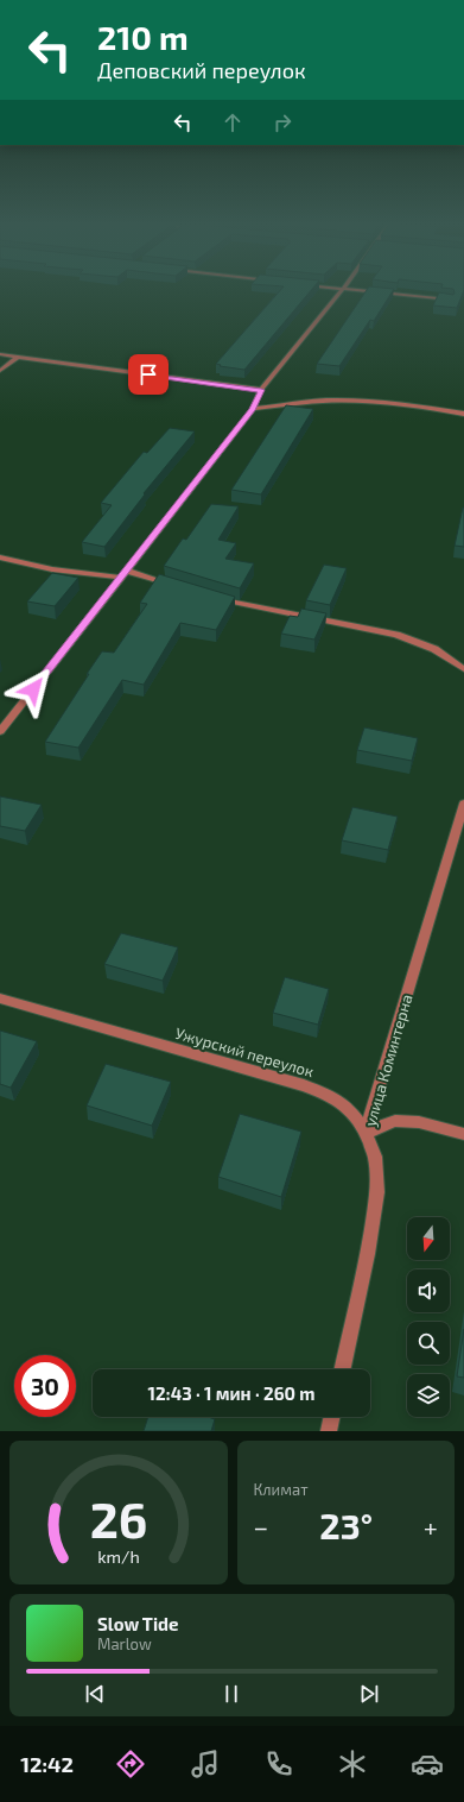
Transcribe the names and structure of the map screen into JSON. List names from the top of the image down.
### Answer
{
  "streets": {
    "street": ["Ужурский переулок", "улица Коминтерна"]
  },
  "crossings": [
    ["Ужурский переулок", "улица Коминтерна"]
  ],
  "north": "bottom",
  "page": {
    "turn": ["210 m", "Деповский переулок"],
    "limit": "30",
    "trip": "12:43 · 1 мин · 260 m",
    "tile": "Климат",
    "heat": ["−", "23°", "+"],
    "song": ["Slow Tide", "Marlow"],
    "tabs": "12:42",
    "gauge": ["26", "km/h"]
  }
}
